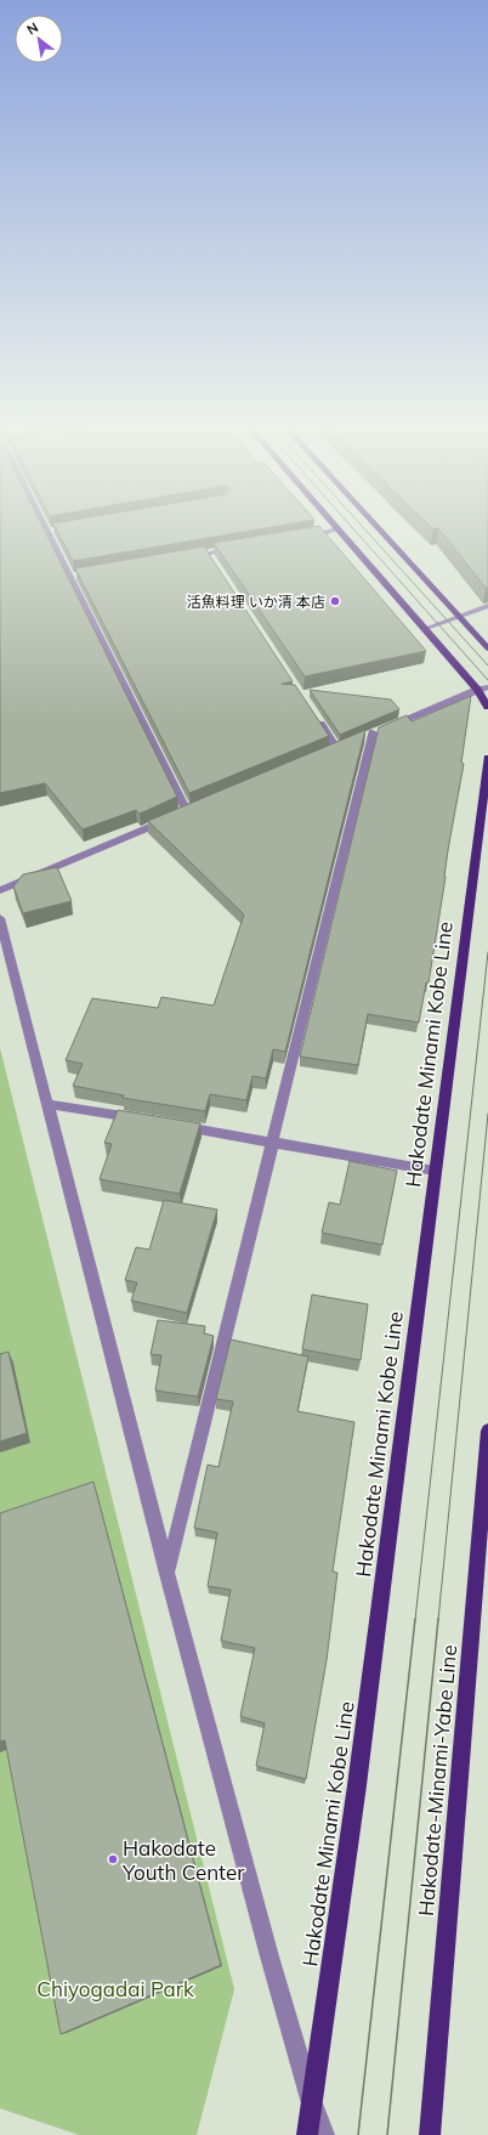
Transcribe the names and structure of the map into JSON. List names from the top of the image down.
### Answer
{
  "streets": {
    "main road": ["Hakodate Minami Kobe Line", "Hakodate-Minami-Yabe Line"]
  },
  "parks": ["Chiyogadai Park"],
  "places": ["活魚料理 いか清 本店", "Hakodate Youth Center"],
  "north": "top left"
}
